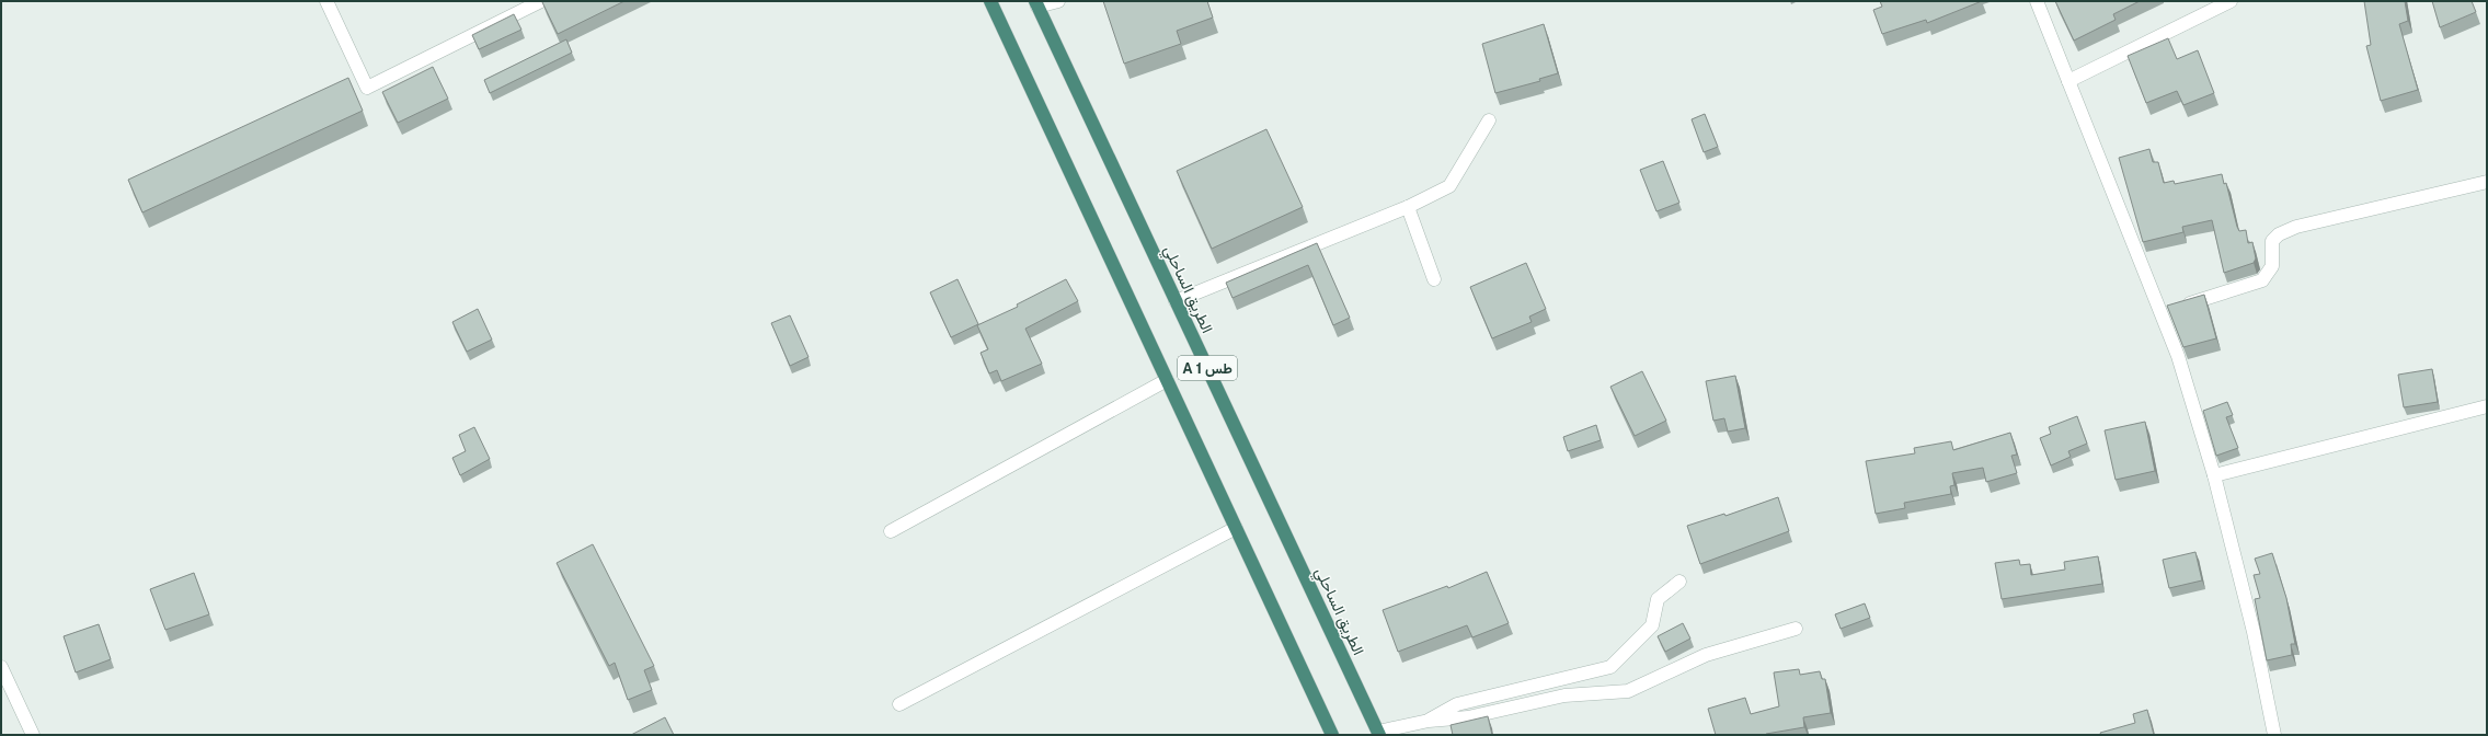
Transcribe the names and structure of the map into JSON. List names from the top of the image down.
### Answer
{
  "streets": {
    "highway": ["الطريق الساحلي", "A 1 طس"]
  }
}
